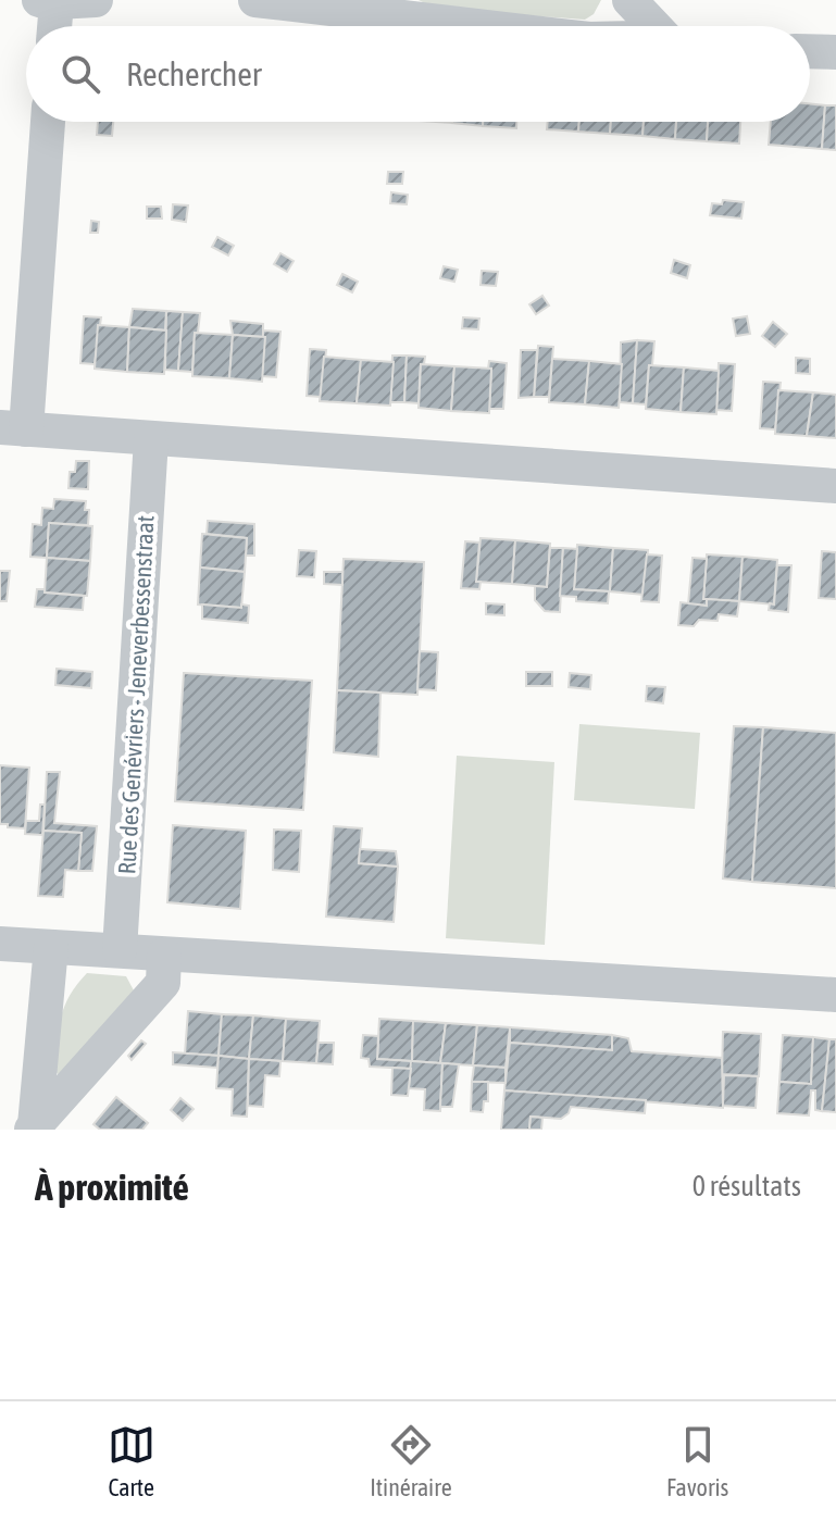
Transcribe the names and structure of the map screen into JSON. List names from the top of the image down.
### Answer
{
  "streets": {
    "street": ["Rue des Genévriers - Jeneverbessenstraat"]
  },
  "page": {
    "search": "Rechercher",
    "heading": ["À proximité", "0 résultats"],
    "nav": ["Carte", "Itinéraire", "Favoris"]
  }
}
